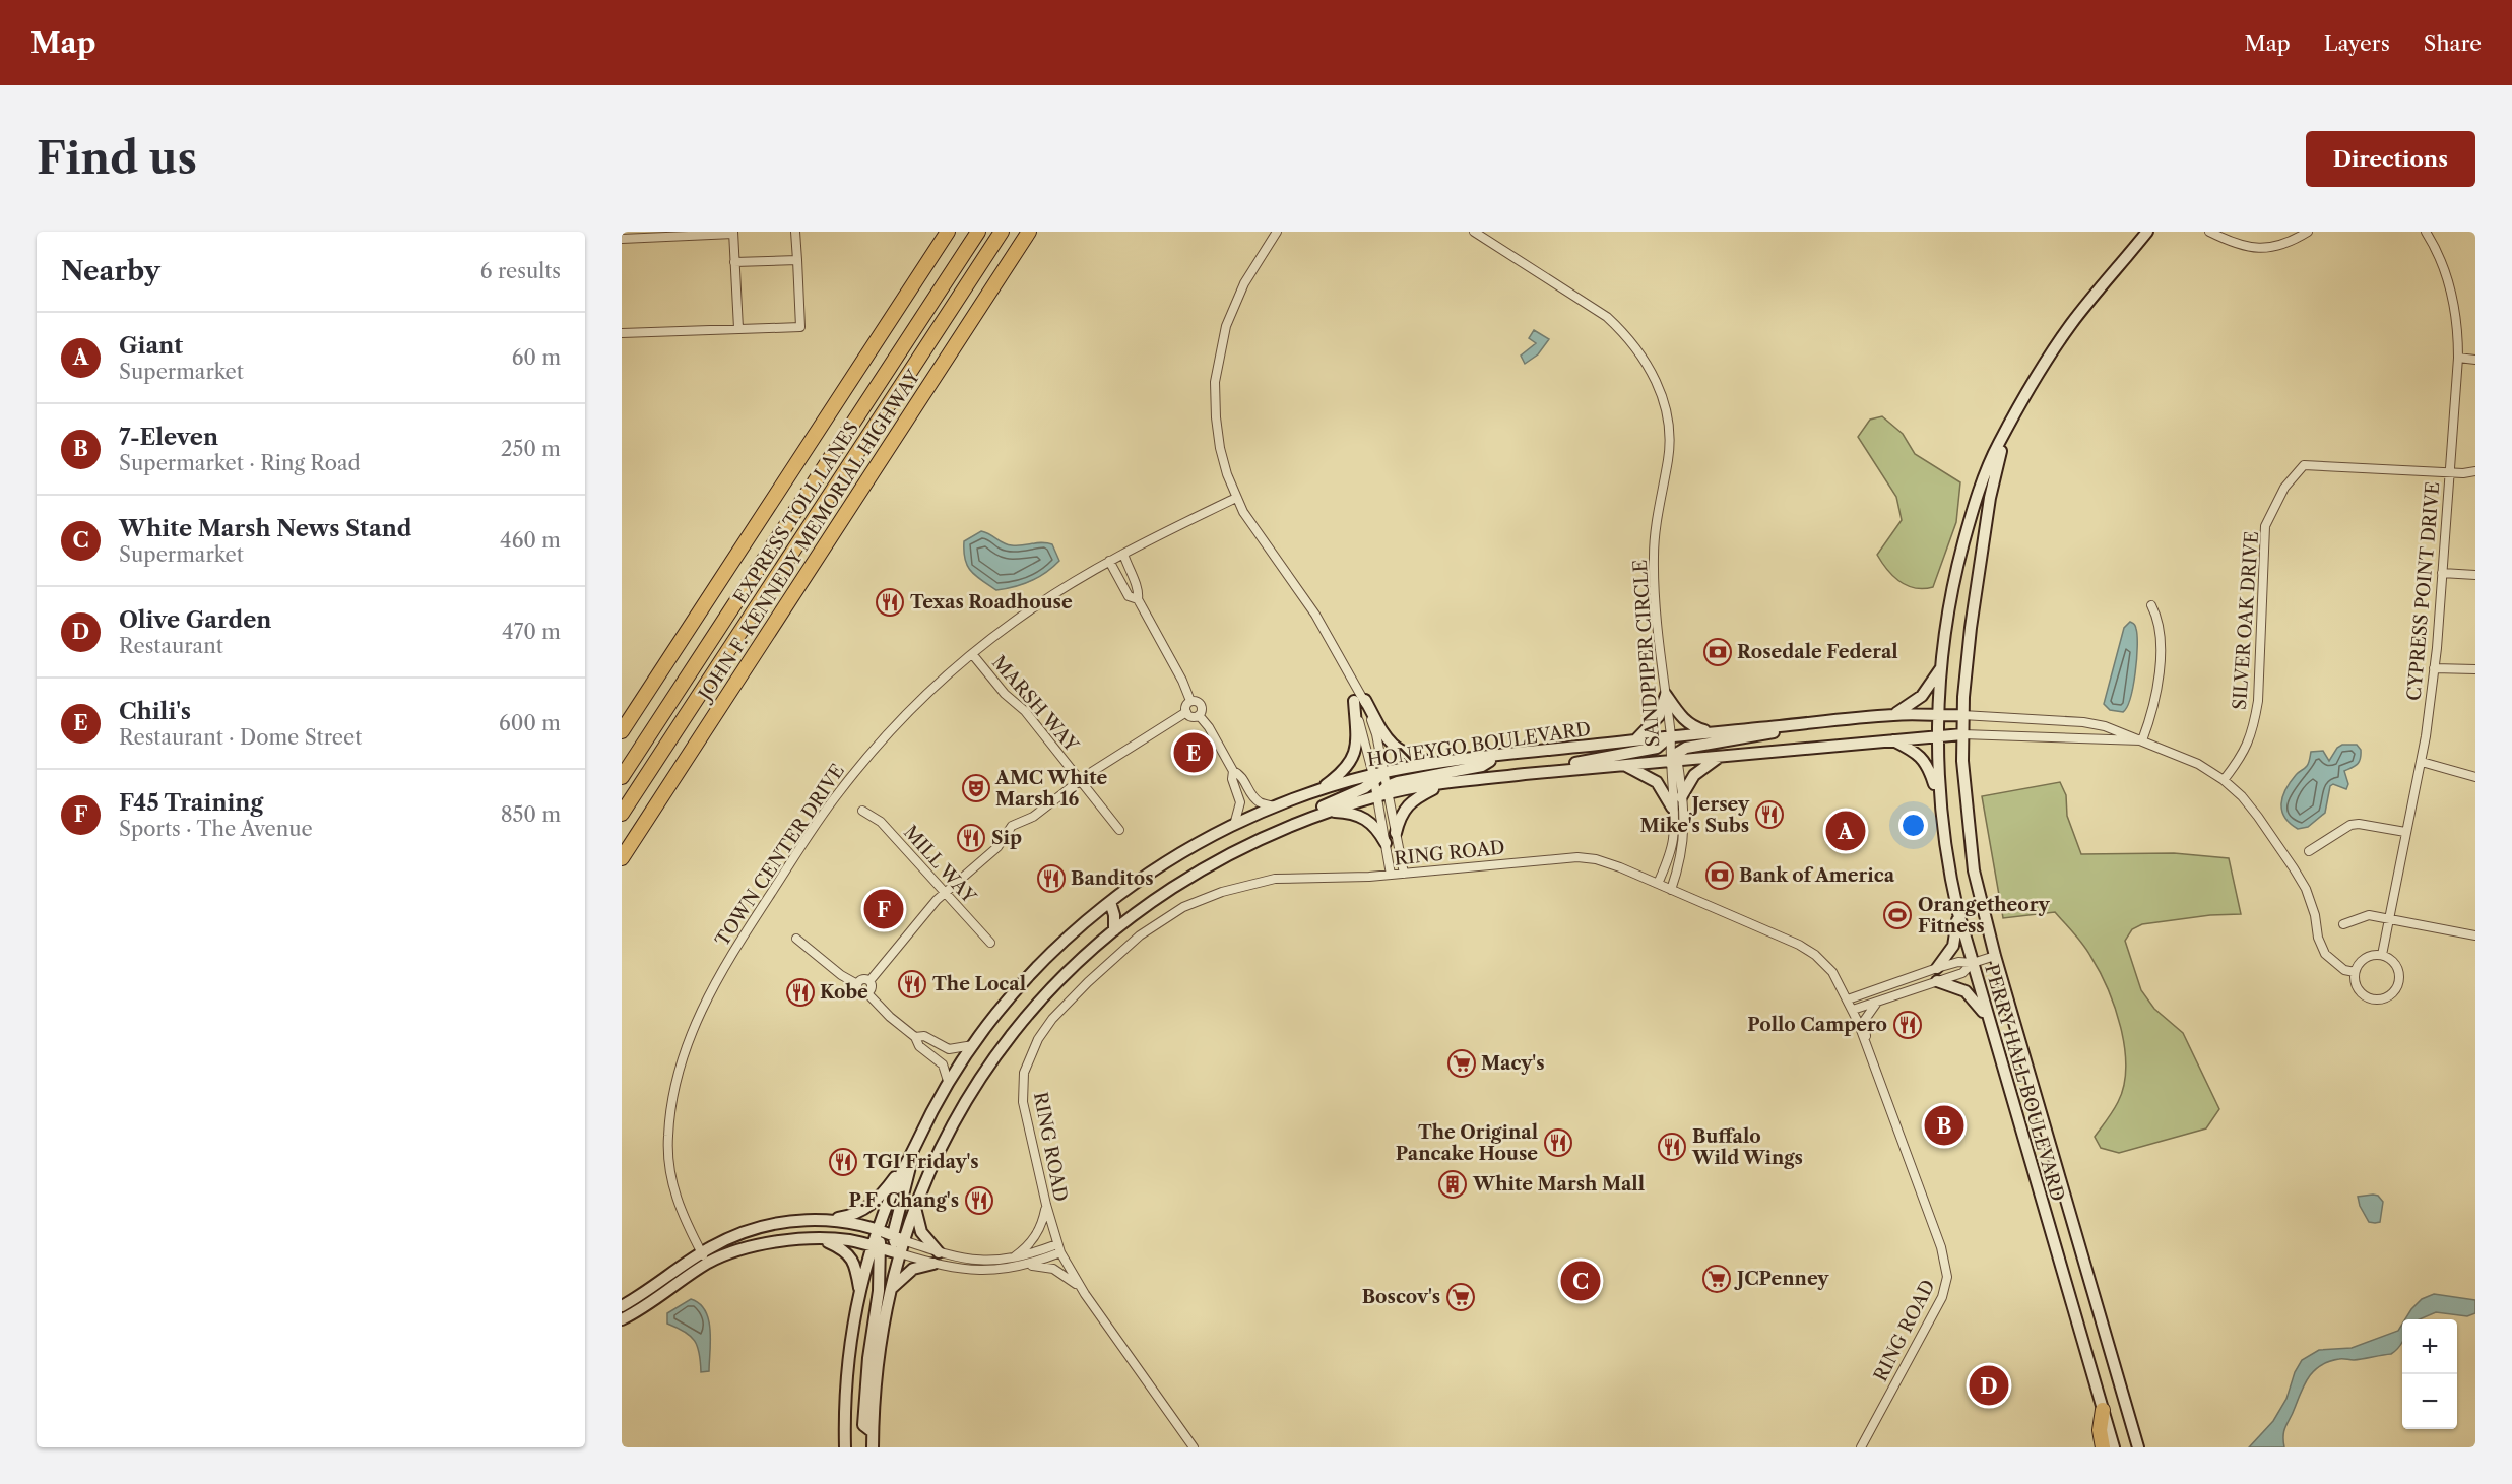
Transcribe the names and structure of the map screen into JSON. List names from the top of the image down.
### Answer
{
  "streets": {
    "highway": ["EXPRESS TOLL LANES", "JOHN F. KENNEDY MEMORIAL HIGHWAY"],
    "main road": ["HONEYGO BOULEVARD", "PERRY HALL BOULEVARD"],
    "street": [
      "CYPRESS POINT DRIVE",
      "SILVER OAK DRIVE",
      "SANDPIPER CIRCLE",
      "MARSH WAY",
      "RING ROAD",
      "TOWN CENTER DRIVE",
      "MILL WAY"
    ]
  },
  "crossings": [
    ["CYPRESS POINT DRIVE", "SILVER OAK DRIVE"],
    ["CYPRESS POINT DRIVE", "HONEYGO BOULEVARD"],
    ["SILVER OAK DRIVE", "HONEYGO BOULEVARD"],
    ["SANDPIPER CIRCLE", "HONEYGO BOULEVARD"],
    ["MARSH WAY", "TOWN CENTER DRIVE"],
    ["HONEYGO BOULEVARD", "PERRY HALL BOULEVARD"]
  ],
  "places": {
    "restaurant": [
      "Texas Roadhouse",
      "Jersey Mike's Subs",
      "Sip",
      "Banditos",
      "The Local",
      "Kobe",
      "Pollo Campero",
      "The Original Pancake House",
      "Buffalo Wild Wings",
      "TGI Friday's",
      "P.F. Chang's"
    ],
    "bank": ["Rosedale Federal", "Bank of America"],
    "theatre": ["AMC White Marsh 16"],
    "sports": ["Orangetheory Fitness"],
    "supermarket": ["Macy's", "JCPenney", "Boscov's"],
    "building": ["White Marsh Mall"]
  },
  "page": {
    "header": "Map",
    "nav": ["Map", "Layers", "Share"],
    "buttons": "Directions",
    "title": "Find us",
    "heading": ["Nearby", "6 results"],
    "list": [
      {
        "mark": "A",
        "name": "Giant",
        "note": "Supermarket",
        "value": "60 m"
      },
      {
        "mark": "B",
        "name": "7-Eleven",
        "note": "Supermarket · Ring Road",
        "value": "250 m"
      },
      {
        "mark": "C",
        "name": "White Marsh News Stand",
        "note": "Supermarket",
        "value": "460 m"
      },
      {
        "mark": "D",
        "name": "Olive Garden",
        "note": "Restaurant",
        "value": "470 m"
      },
      {
        "mark": "E",
        "name": "Chili's",
        "note": "Restaurant · Dome Street",
        "value": "600 m"
      },
      {
        "mark": "F",
        "name": "F45 Training",
        "note": "Sports · The Avenue",
        "value": "850 m"
      }
    ],
    "pins": [
      "E",
      "A",
      "F",
      "B",
      "C",
      "D"
    ],
    "map_buttons": ["+", "−"]
  }
}
